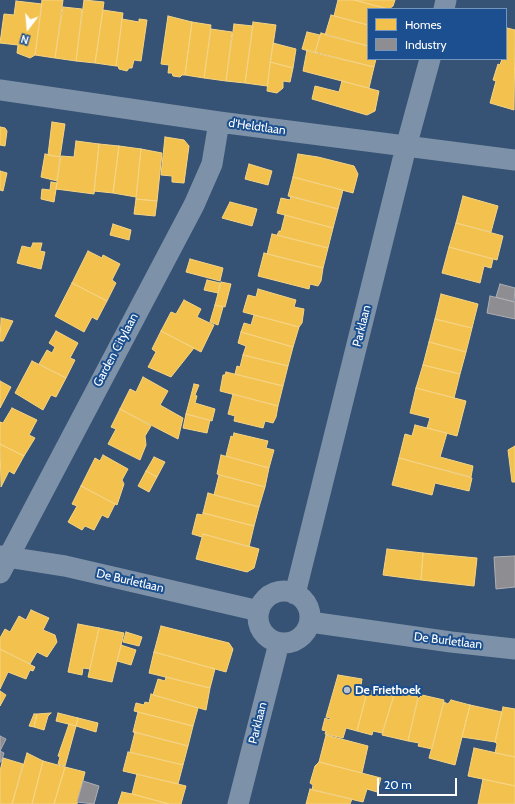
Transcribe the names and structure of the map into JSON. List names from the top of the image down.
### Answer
{
  "streets": {
    "street": [
      "d'Heldtlaan",
      "Parklaan",
      "Garden Citylaan",
      "De Burletlaan"
    ]
  },
  "crossings": [
    ["d'Heldtlaan", "Parklaan"],
    ["d'Heldtlaan", "Garden Citylaan"],
    ["Parklaan", "De Burletlaan"],
    ["Garden Citylaan", "De Burletlaan"]
  ],
  "places": ["De Friethoek"],
  "legend": ["Homes", "Industry"],
  "scale_bar": "20 m",
  "north": "bottom"
}
